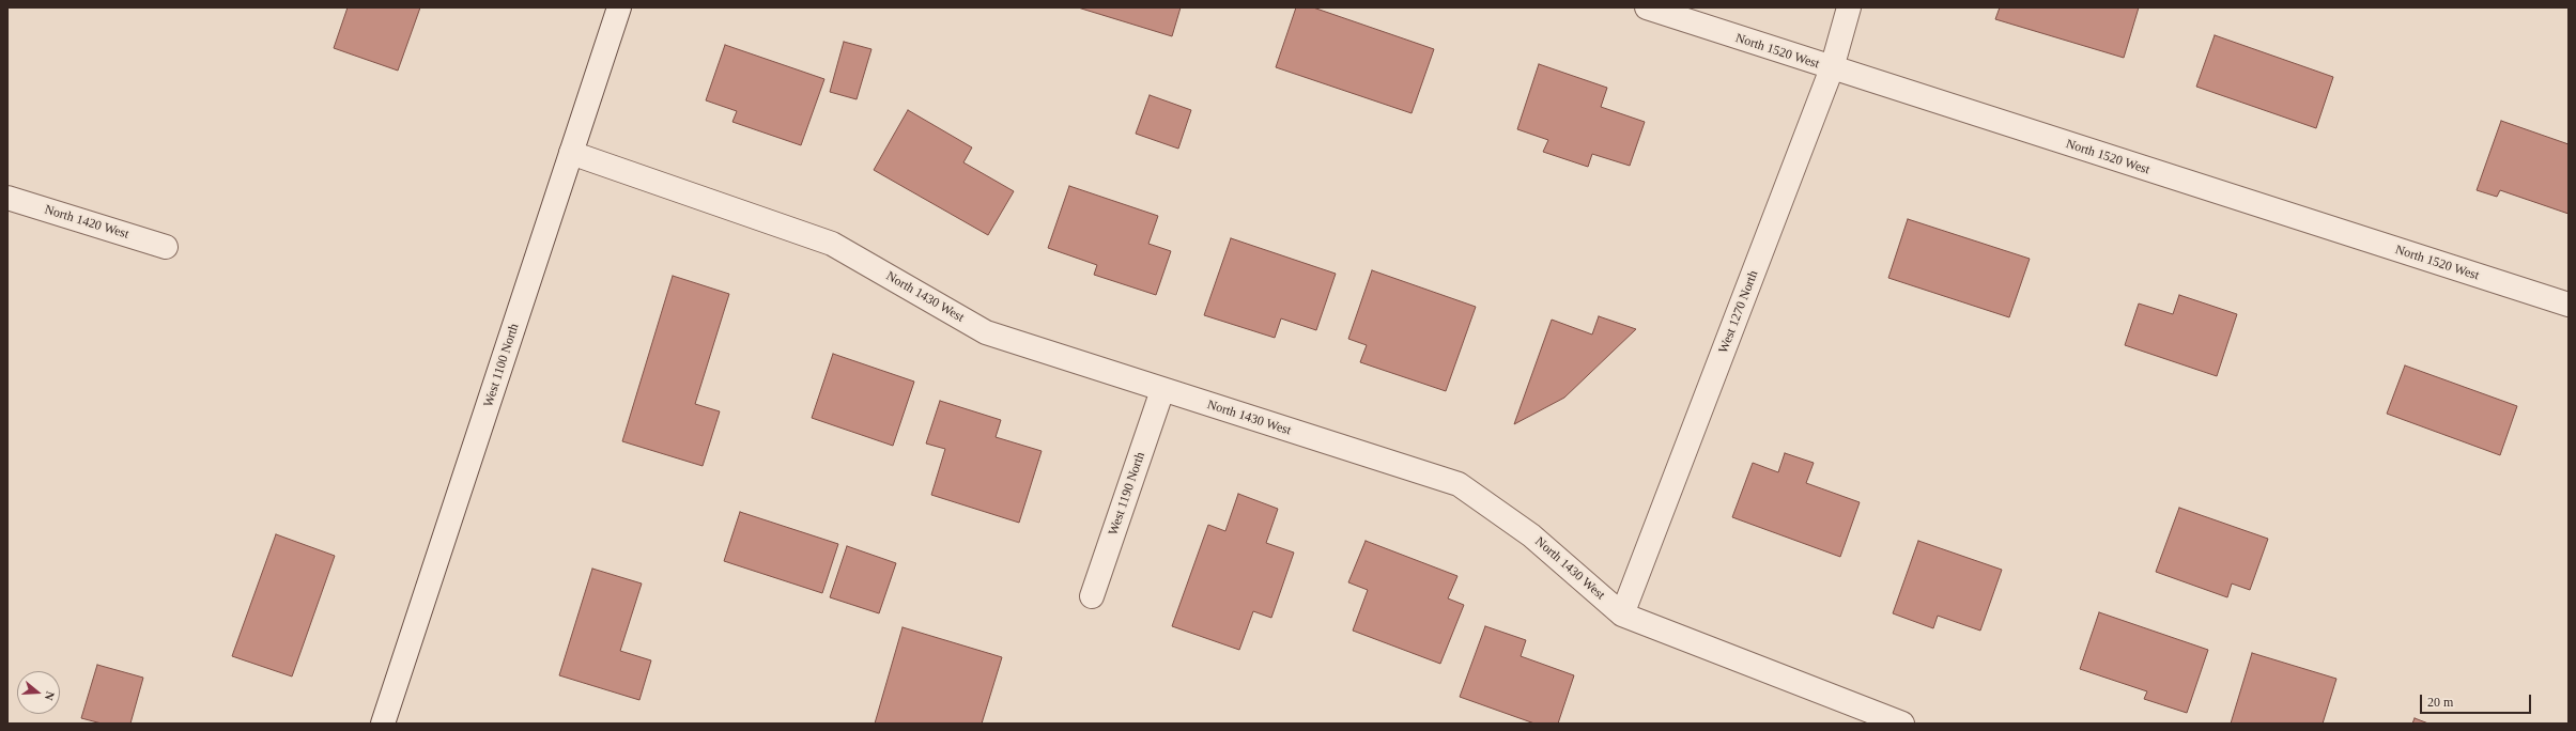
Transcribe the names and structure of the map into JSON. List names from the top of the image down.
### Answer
{
  "streets": {
    "street": [
      "North 1520 West",
      "North 1420 West",
      "North 1430 West",
      "West 1270 North",
      "West 1100 North",
      "West 1190 North"
    ]
  },
  "crossings": [
    ["North 1520 West", "West 1270 North"],
    ["North 1430 West", "West 1270 North"],
    ["North 1430 West", "West 1100 North"],
    ["North 1430 West", "West 1190 North"]
  ],
  "scale_bar": "20 m",
  "north": "right"
}
